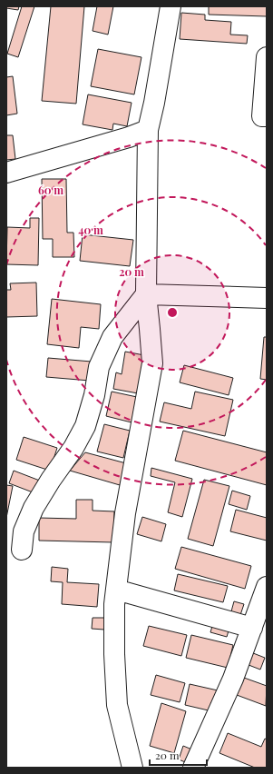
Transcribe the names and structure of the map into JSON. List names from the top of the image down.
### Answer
{
  "scale_bar": "20 m",
  "rings": ["60 m", "40 m", "20 m"]
}
